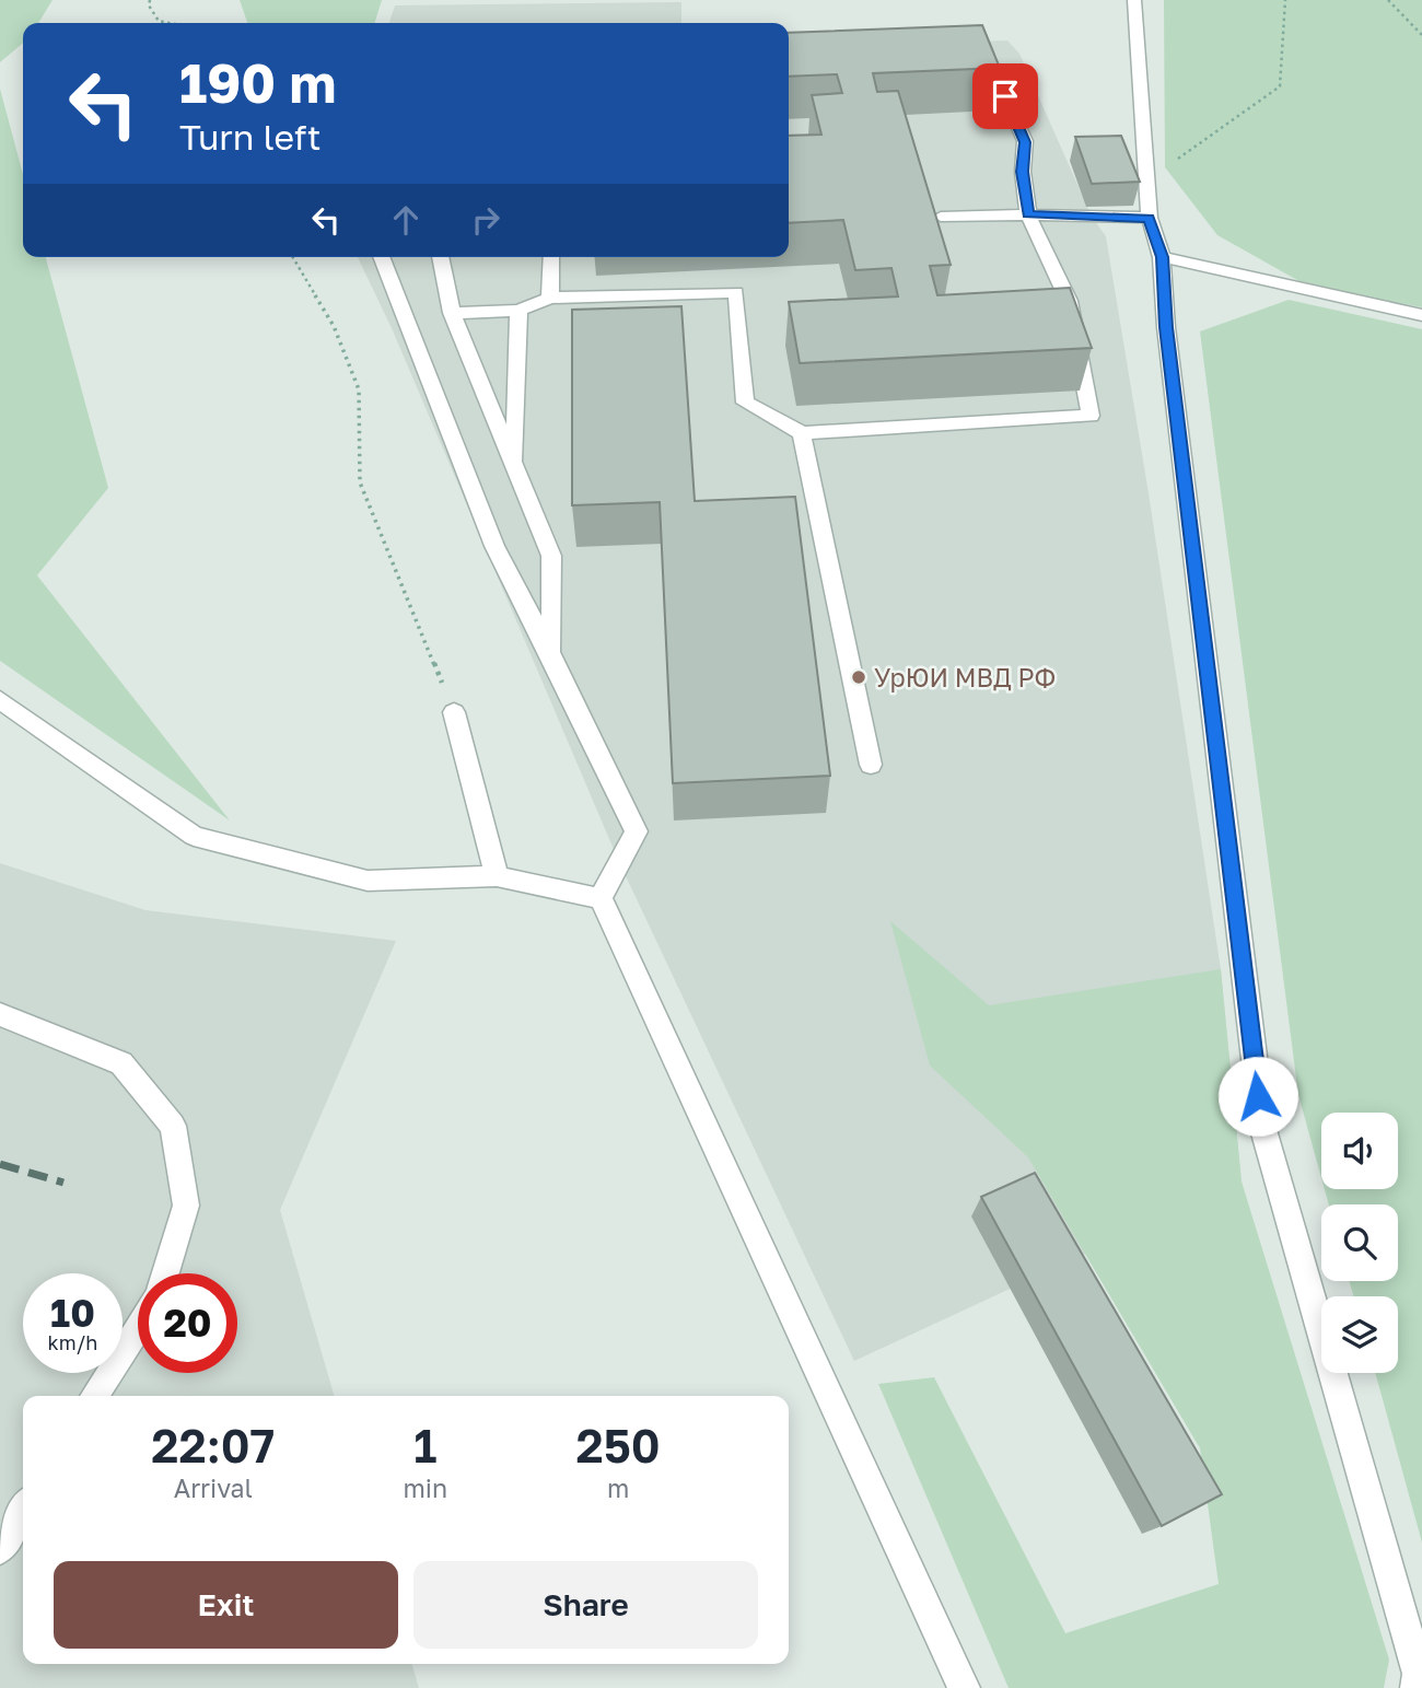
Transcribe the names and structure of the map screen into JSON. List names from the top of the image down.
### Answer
{
  "places": ["УрЮИ МВД РФ"],
  "page": {
    "turn": ["190 m", "Turn left"],
    "speed": "10 km/h",
    "limit": "20",
    "eta": [
      "22:07",
      "Arrival",
      "1",
      "min",
      "250",
      "m"
    ],
    "buttons": ["Exit", "Share"]
  }
}
